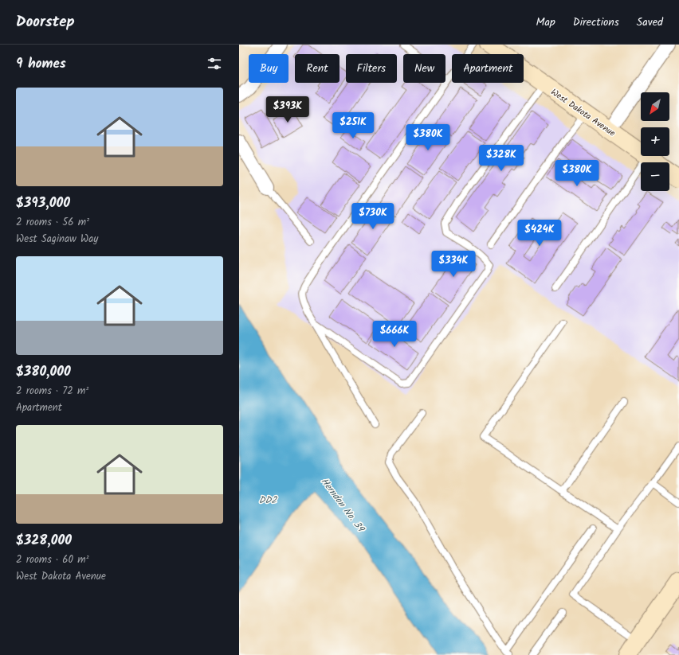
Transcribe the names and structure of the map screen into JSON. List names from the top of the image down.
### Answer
{
  "streets": {
    "street": ["West Dakota Avenue"]
  },
  "water": ["DD2", "Herndon No. 39"],
  "north": "bottom left",
  "page": {
    "header": "Doorstep",
    "nav": ["Map", "Directions", "Saved"],
    "heading": "9 homes",
    "chip": [
      "Buy",
      "Rent",
      "Filters",
      "New",
      "Apartment"
    ],
    "list": [
      {
        "name": "$393,000",
        "note": "2 rooms · 56 m² · West Saginaw Way"
      },
      {
        "name": "$380,000",
        "note": "2 rooms · 72 m² · Apartment"
      },
      {
        "name": "$328,000",
        "note": "2 rooms · 60 m² · West Dakota Avenue"
      }
    ],
    "map_buttons": ["+", "−"],
    "price": [
      "$393K",
      "$251K",
      "$380K",
      "$328K",
      "$380K",
      "$730K",
      "$424K",
      "$334K",
      "$666K"
    ]
  }
}
